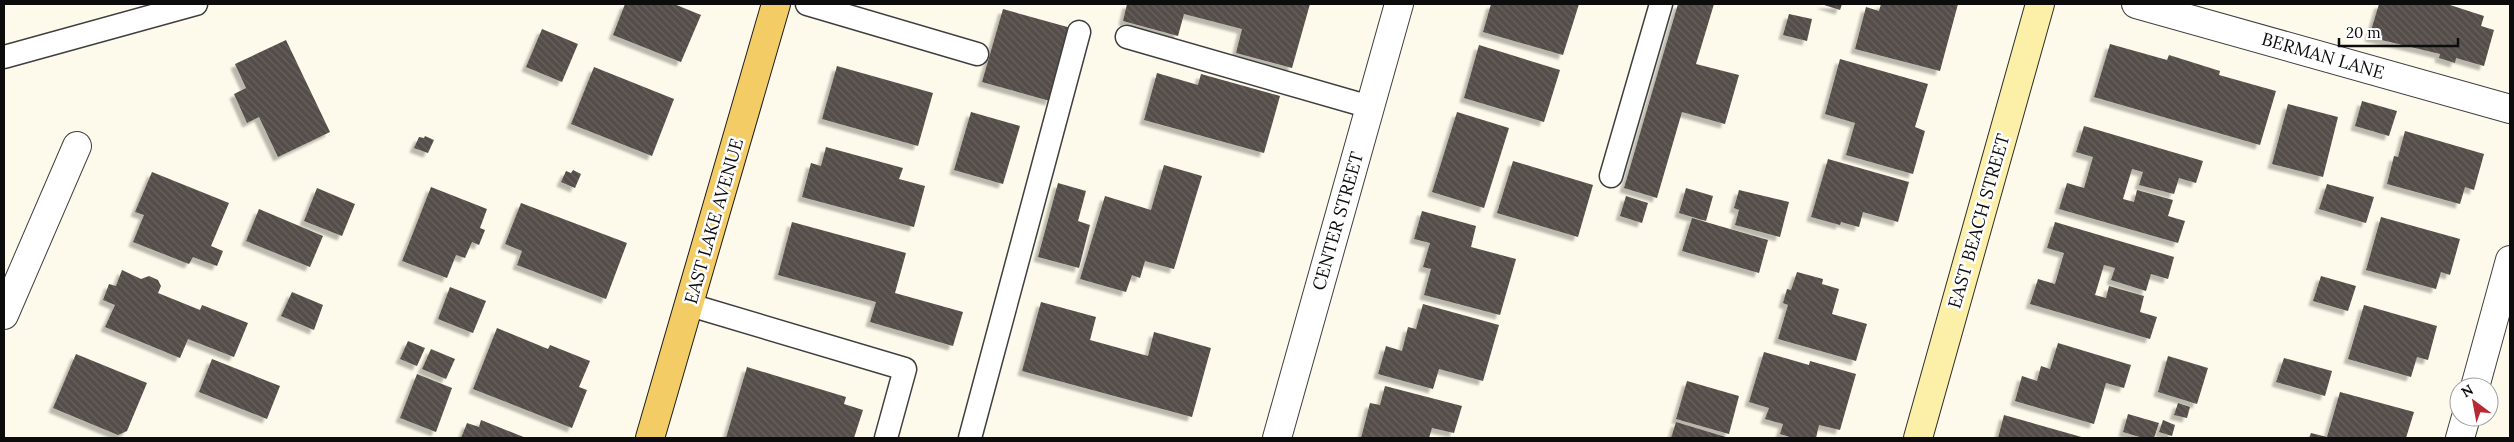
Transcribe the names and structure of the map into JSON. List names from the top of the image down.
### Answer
{
  "streets": {
    "main road": ["EAST LAKE AVENUE"],
    "street": ["BERMAN LANE", "CENTER STREET", "EAST BEACH STREET"]
  },
  "scale_bar": "20 m",
  "north": "top left"
}
